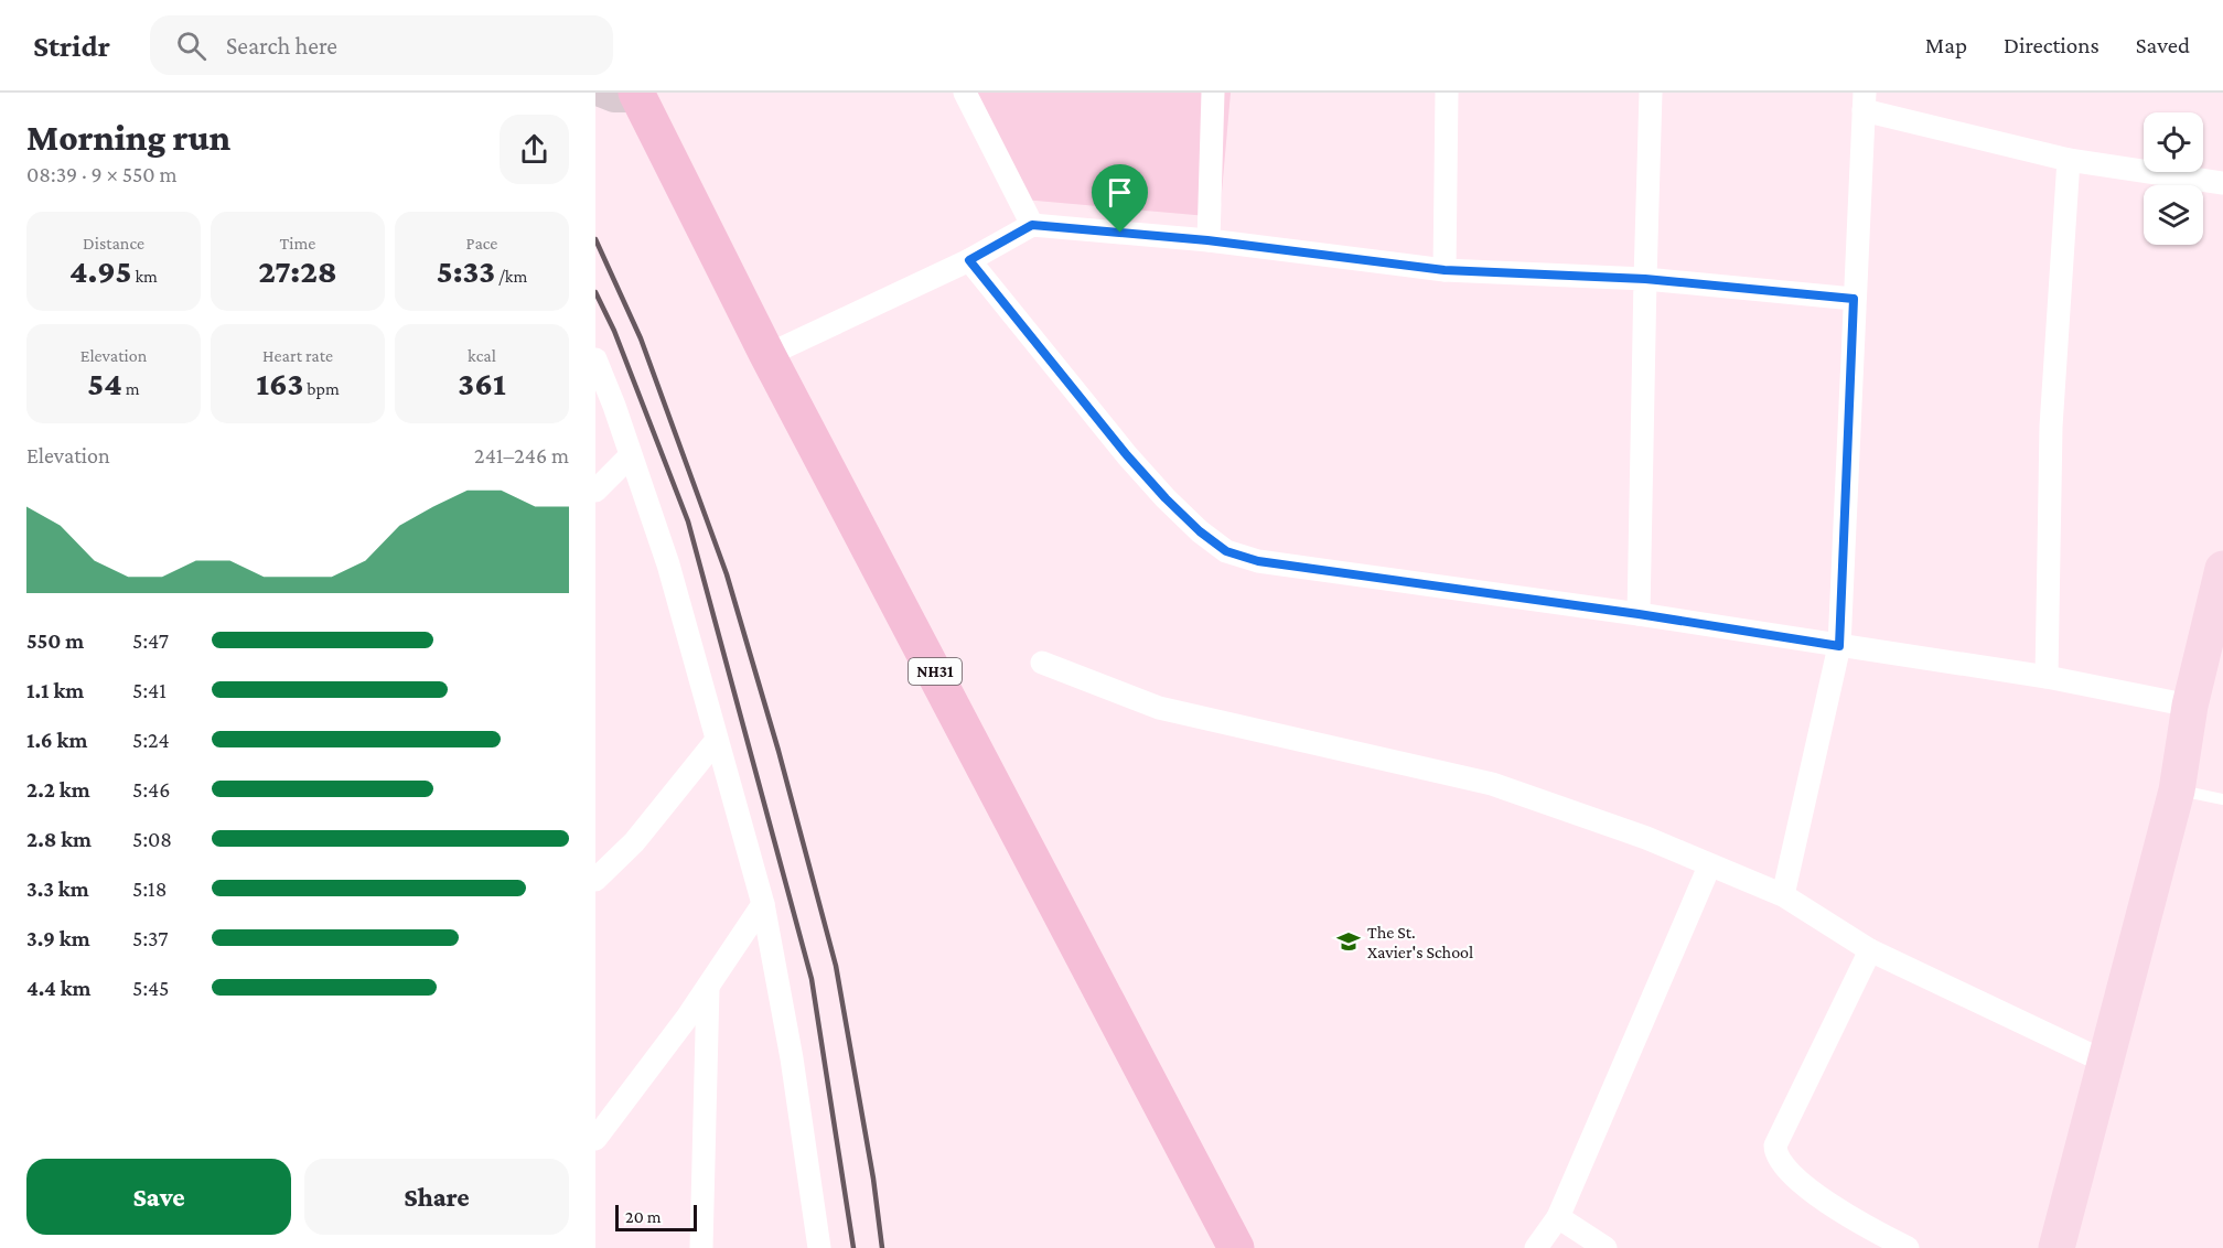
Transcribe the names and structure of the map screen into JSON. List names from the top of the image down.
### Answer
{
  "streets": {
    "highway": ["NH31"]
  },
  "places": {
    "school or university": ["The St. Xavier's School"]
  },
  "scale_bar": "20 m",
  "page": {
    "header": "Stridr",
    "search": "Search here",
    "nav": ["Map", "Directions", "Saved"],
    "heading": ["Morning run", "08:39 · 9 × 550 m"],
    "stats": [
      ["Distance", "4.95 km"],
      ["Time", "27:28"],
      ["Pace", "5:33 /km"],
      ["Elevation", "54 m"],
      ["Heart rate", "163 bpm"],
      ["kcal", "361"]
    ],
    "chart": ["Elevation", "241–246 m"],
    "list": [
      {
        "name": "550 m",
        "note": "5:47"
      },
      {
        "name": "1.1 km",
        "note": "5:41"
      },
      {
        "name": "1.6 km",
        "note": "5:24"
      },
      {
        "name": "2.2 km",
        "note": "5:46"
      },
      {
        "name": "2.8 km",
        "note": "5:08"
      },
      {
        "name": "3.3 km",
        "note": "5:18"
      },
      {
        "name": "3.9 km",
        "note": "5:37"
      },
      {
        "name": "4.4 km",
        "note": "5:45"
      }
    ],
    "buttons": ["Save", "Share"],
    "scale": "20 m"
  }
}
